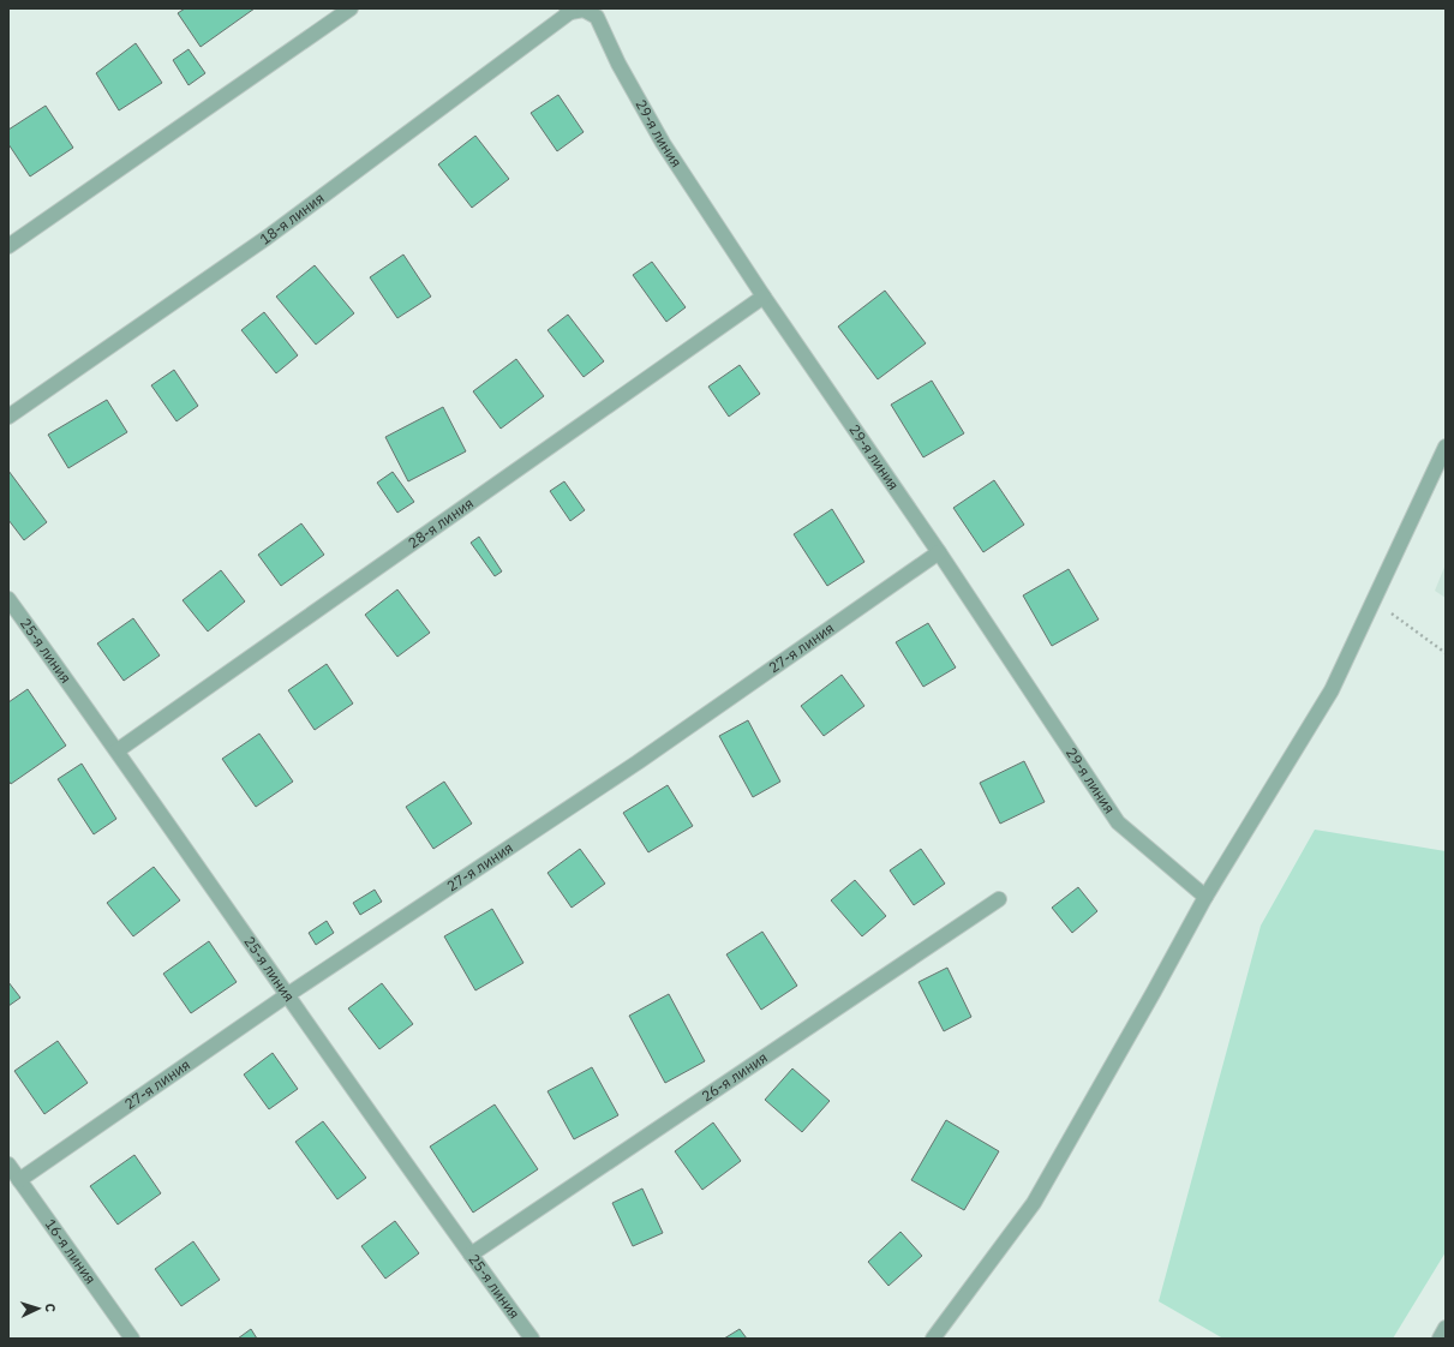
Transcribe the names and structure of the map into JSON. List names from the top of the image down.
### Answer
{
  "streets": {
    "street": [
      "29-я линия",
      "18-я линия",
      "28-я линия",
      "27-я линия",
      "25-я линия",
      "26-я линия",
      "16-я линия"
    ]
  },
  "crossings": [
    ["29-я линия", "18-я линия"],
    ["29-я линия", "28-я линия"],
    ["29-я линия", "27-я линия"],
    ["28-я линия", "25-я линия"],
    ["27-я линия", "25-я линия"],
    ["27-я линия", "16-я линия"],
    ["25-я линия", "26-я линия"]
  ],
  "north": "right"
}
